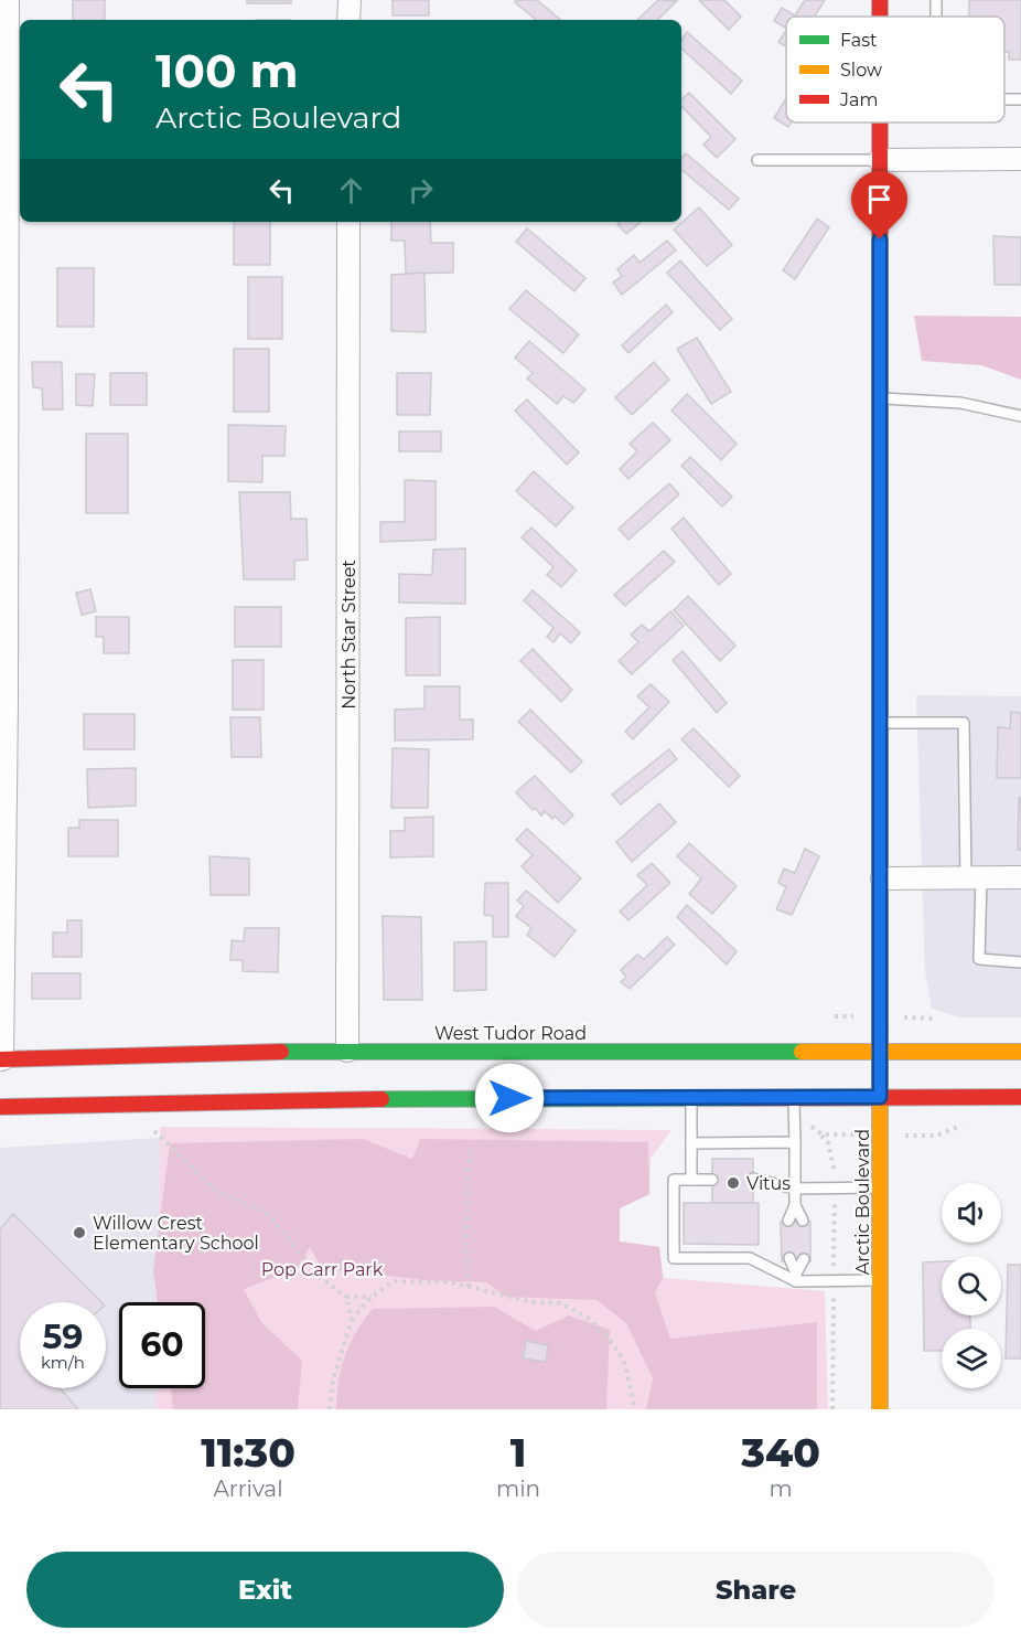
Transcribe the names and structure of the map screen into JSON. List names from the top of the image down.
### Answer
{
  "streets": {
    "main road": ["West Tudor Road", "Arctic Boulevard"],
    "street": ["North Star Street"]
  },
  "crossings": [
    ["North Star Street", "West Tudor Road"],
    ["West Tudor Road", "Arctic Boulevard"]
  ],
  "parks": ["Pop Carr Park"],
  "places": ["Vitus", "Willow Crest Elementary School"],
  "legend": ["Fast", "Slow", "Jam"],
  "page": {
    "turn": ["100 m", "Arctic Boulevard"],
    "speed": "59 km/h",
    "limit": "60",
    "eta": [
      "11:30",
      "Arrival",
      "1",
      "min",
      "340",
      "m"
    ],
    "buttons": ["Exit", "Share"]
  }
}
